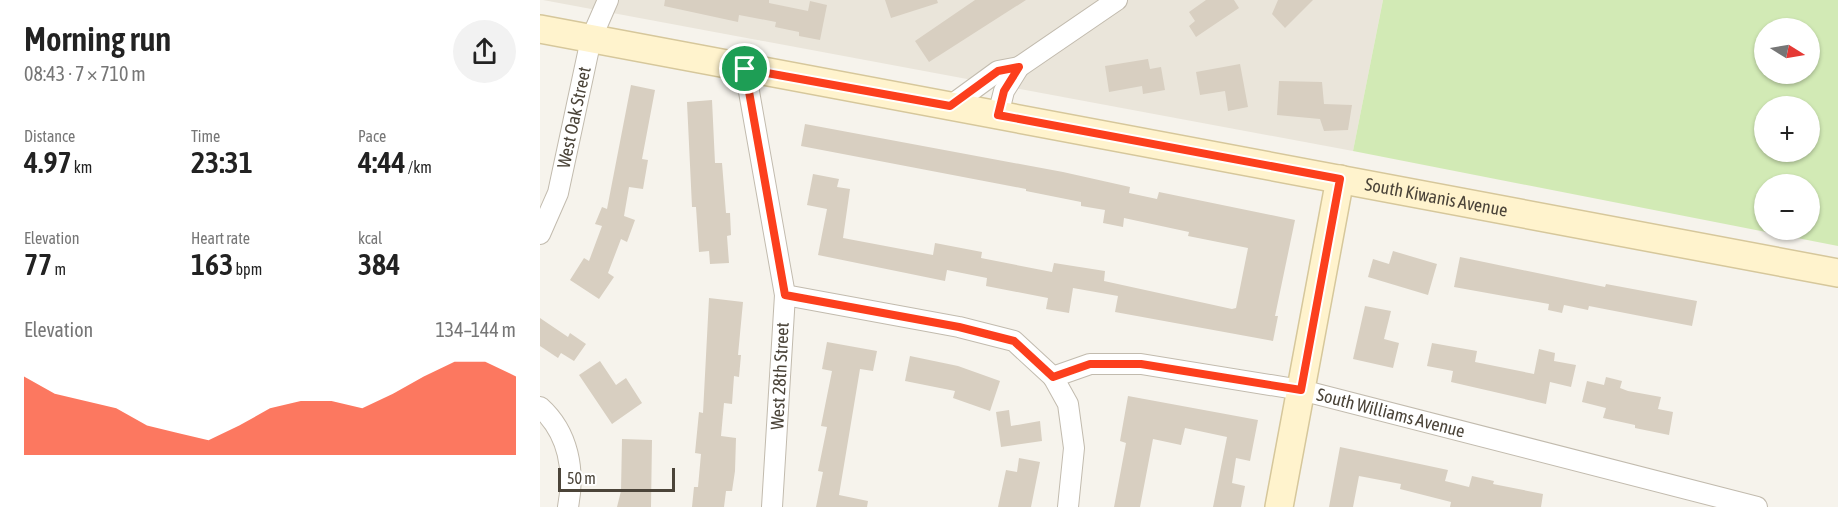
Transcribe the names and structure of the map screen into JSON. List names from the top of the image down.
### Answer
{
  "streets": {
    "main road": ["South Kiwanis Avenue"],
    "street": ["West Oak Street", "West 28th Street", "South Williams Avenue"]
  },
  "crossings": [
    ["West Oak Street", "South Kiwanis Avenue"],
    ["South Kiwanis Avenue", "West 28th Street"]
  ],
  "scale_bar": "50 m",
  "north": "right",
  "page": {
    "heading": ["Morning run", "08:43 · 7 × 710 m"],
    "map_buttons": ["+", "−"],
    "stats": [
      ["Distance", "4.97 km"],
      ["Time", "23:31"],
      ["Pace", "4:44 /km"],
      ["Elevation", "77 m"],
      ["Heart rate", "163 bpm"],
      ["kcal", "384"]
    ],
    "chart": ["Elevation", "134–144 m"],
    "scale": "50 m"
  }
}
